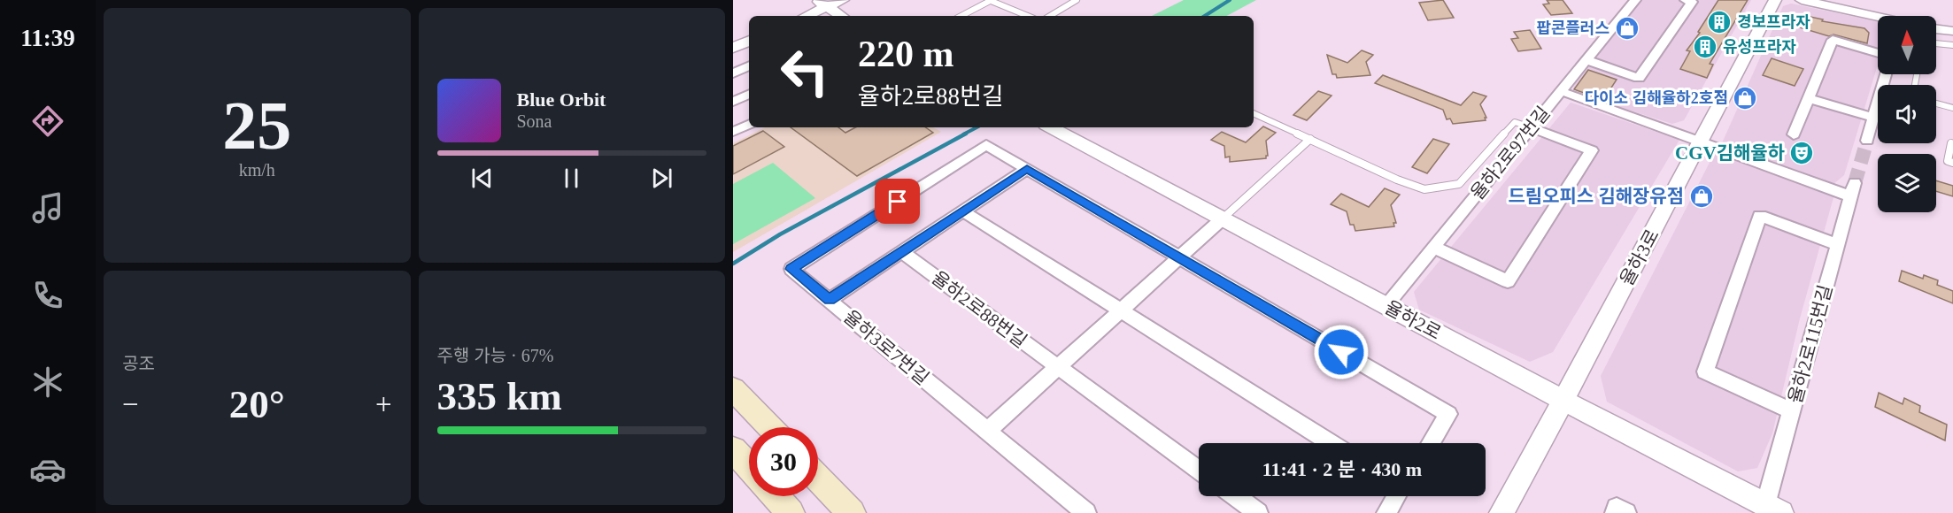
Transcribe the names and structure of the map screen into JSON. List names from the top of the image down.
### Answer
{
  "streets": {
    "street": [
      "율하2로97번길",
      "율하3로",
      "율하2로88번길",
      "율하2로",
      "율하2로115번길",
      "율하3로7번길"
    ]
  },
  "crossings": [
    ["율하2로97번길", "율하2로"],
    ["율하3로", "율하2로"],
    ["율하3로", "율하2로115번길"],
    ["율하2로", "율하2로115번길"]
  ],
  "places": {
    "building": ["경보프라자", "유성프라자"],
    "shop": ["팝콘플러스", "다이소 김해율하2호점", "드림오피스 김해장유점"],
    "theatre": ["CGV김해율하"]
  },
  "north": "top",
  "page": {
    "tabs": "11:39",
    "tile": [
      ["25", "km/h"],
      "공조",
      ["주행 가능 · 67%", "335 km"]
    ],
    "turn": ["220 m", "율하2로88번길"],
    "song": ["Blue Orbit", "Sona"],
    "heat": ["−", "20°", "+"],
    "limit": "30",
    "trip": "11:41 · 2 분 · 430 m"
  }
}
